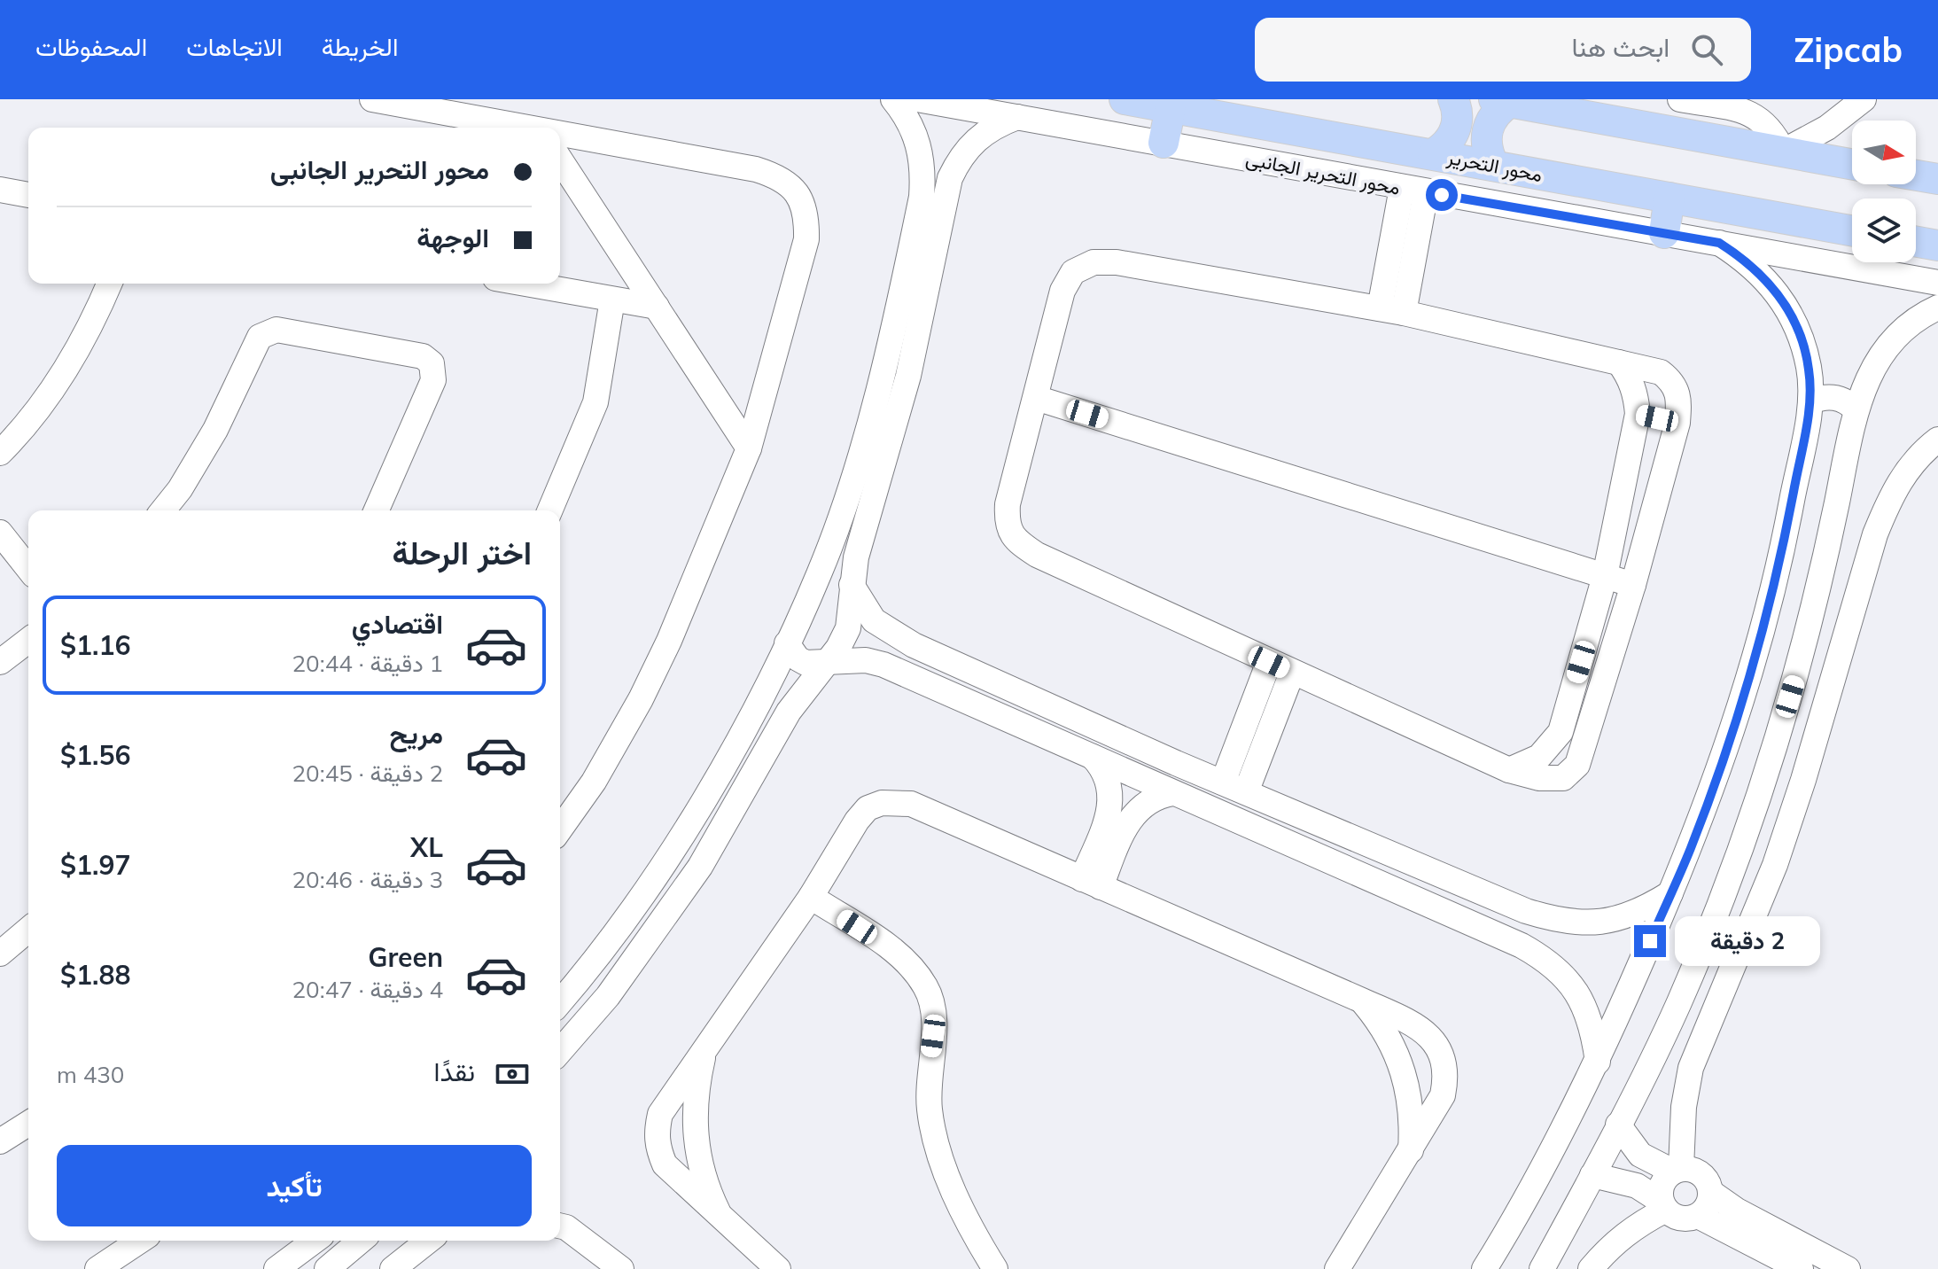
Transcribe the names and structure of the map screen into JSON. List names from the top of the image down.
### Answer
{
  "streets": {
    "main road": ["محور التحرير"],
    "street": ["محور التحرير الجانبى"]
  },
  "north": "right",
  "page": {
    "header": "Zipcab",
    "search": "ابحث هنا",
    "nav": ["الخريطة", "الاتجاهات", "المحفوظات"],
    "banner": ["محور التحرير الجانبى", "الوجهة"],
    "heading": "اختر الرحلة",
    "list": [
      {
        "name": "اقتصادي",
        "note": "1 دقيقة · 20:44",
        "value": "$1.16"
      },
      {
        "name": "مريح",
        "note": "2 دقيقة · 20:45",
        "value": "$1.56"
      },
      {
        "name": "XL",
        "note": "3 دقيقة · 20:46",
        "value": "$1.97"
      },
      {
        "name": "Green",
        "note": "4 دقيقة · 20:47",
        "value": "$1.88"
      }
    ],
    "bubble": "2 دقيقة",
    "pay": ["نقدًا", "430 m"],
    "buttons": "تأكيد"
  }
}
